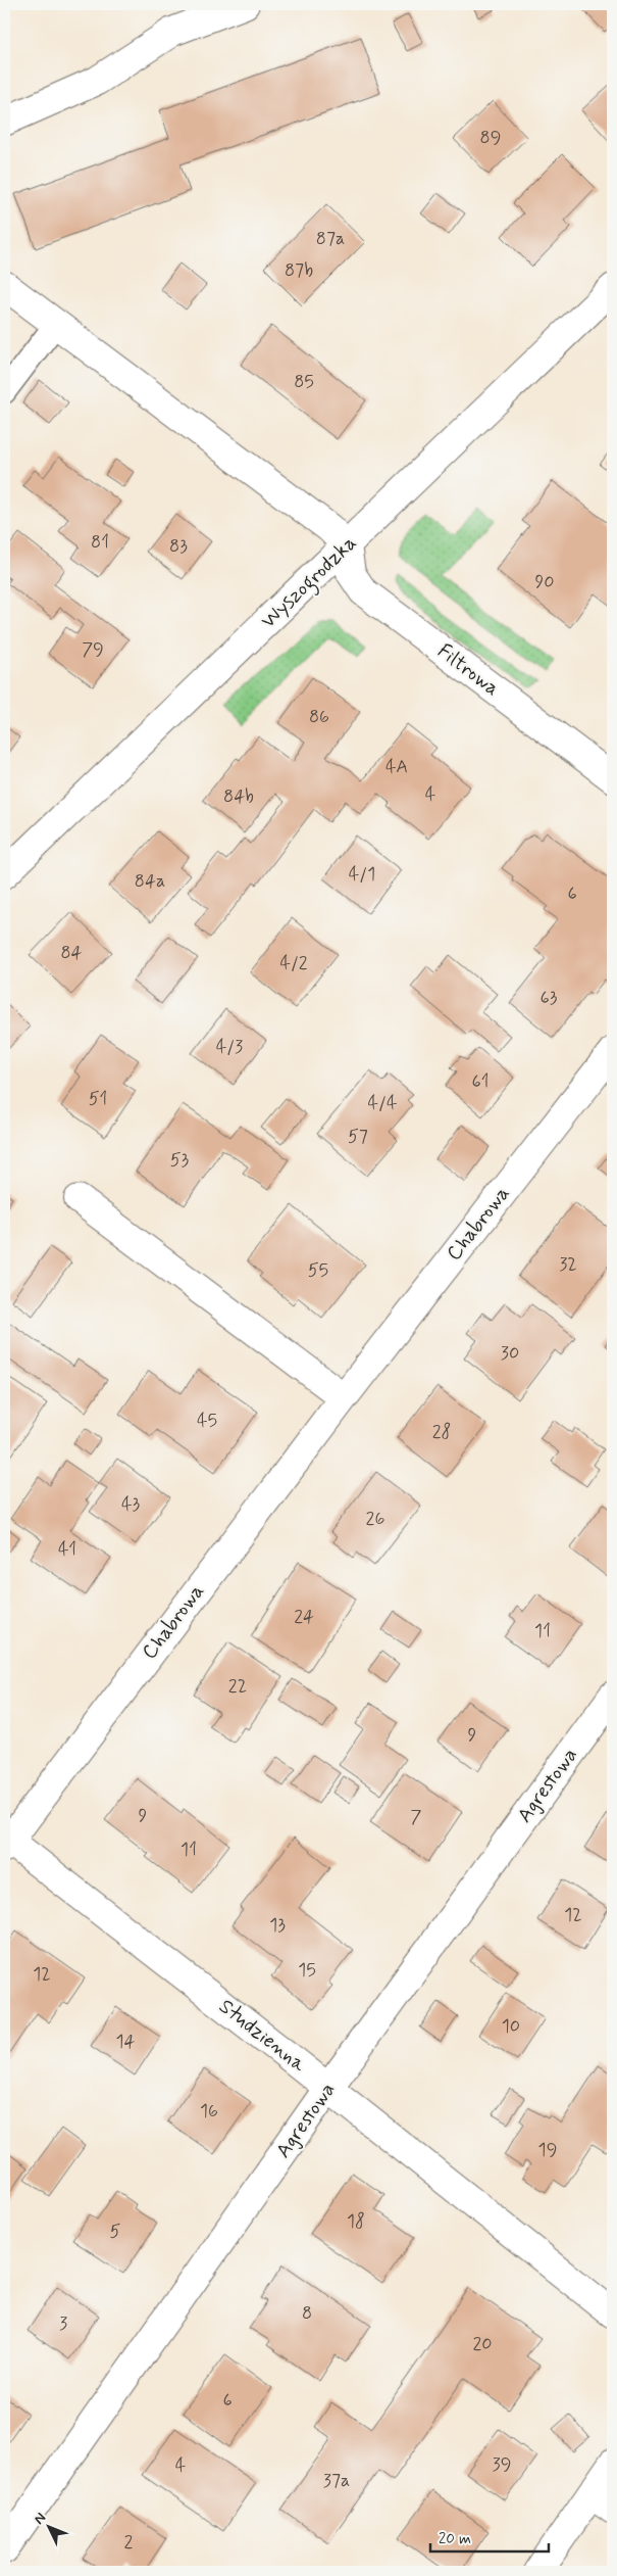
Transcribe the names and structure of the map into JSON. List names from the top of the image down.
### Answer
{
  "streets": {
    "street": [
      "Wyszogrodzka",
      "Filtrowa",
      "Chabrowa",
      "Agrestowa",
      "Studzienna"
    ]
  },
  "crossings": [
    ["Wyszogrodzka", "Filtrowa"],
    ["Chabrowa", "Studzienna"],
    ["Agrestowa", "Studzienna"]
  ],
  "house_numbers": [
    "89",
    "87a",
    "87b",
    "85",
    "81",
    "83",
    "90",
    "79",
    "86",
    "4A",
    "4",
    "84b",
    "4/1",
    "84a",
    "6",
    "84",
    "4/2",
    "63",
    "4/3",
    "61",
    "51",
    "4/4",
    "57",
    "53",
    "32",
    "55",
    "30",
    "45",
    "28",
    "43",
    "26",
    "41",
    "24",
    "11",
    "22",
    "9",
    "9",
    "7",
    "11",
    "12",
    "13",
    "15",
    "12",
    "10",
    "14",
    "16",
    "19",
    "18",
    "5",
    "8",
    "3",
    "20",
    "6",
    "39",
    "4",
    "37a",
    "2"
  ],
  "scale_bar": "20 m",
  "north": "top left"
}
